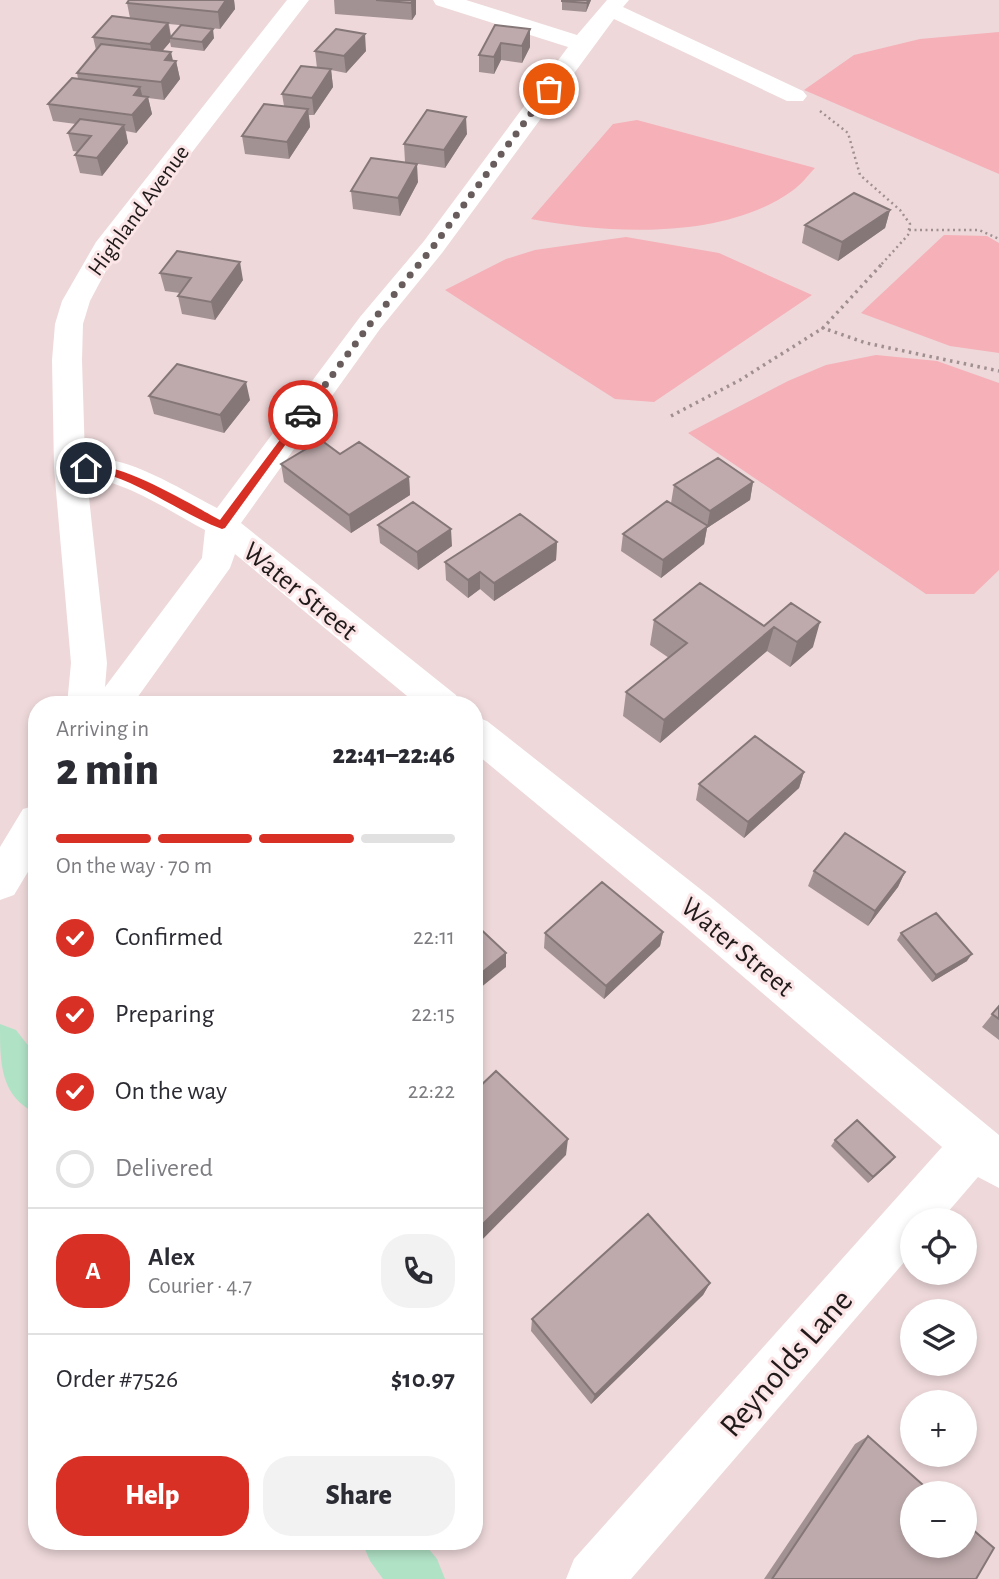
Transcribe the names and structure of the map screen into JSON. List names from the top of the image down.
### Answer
{
  "streets": {
    "street": ["Highland Avenue", "Water Street", "Reynolds Lane"]
  },
  "crossings": [
    ["Highland Avenue", "Water Street"],
    ["Water Street", "Reynolds Lane"]
  ],
  "page": {
    "heading": ["2 min", "Arriving in", "22:41–22:46"],
    "panel": [
      "Alex",
      "Courier · 4.7",
      "Order #7526",
      "$10.97"
    ],
    "bar": "On the way · 70 m",
    "list": [
      ["Confirmed", "22:11"],
      ["Preparing", "22:15"],
      ["On the way", "22:22"],
      "Delivered"
    ],
    "map_buttons": ["+", "−"],
    "round": "A",
    "buttons": ["Help", "Share"]
  }
}
